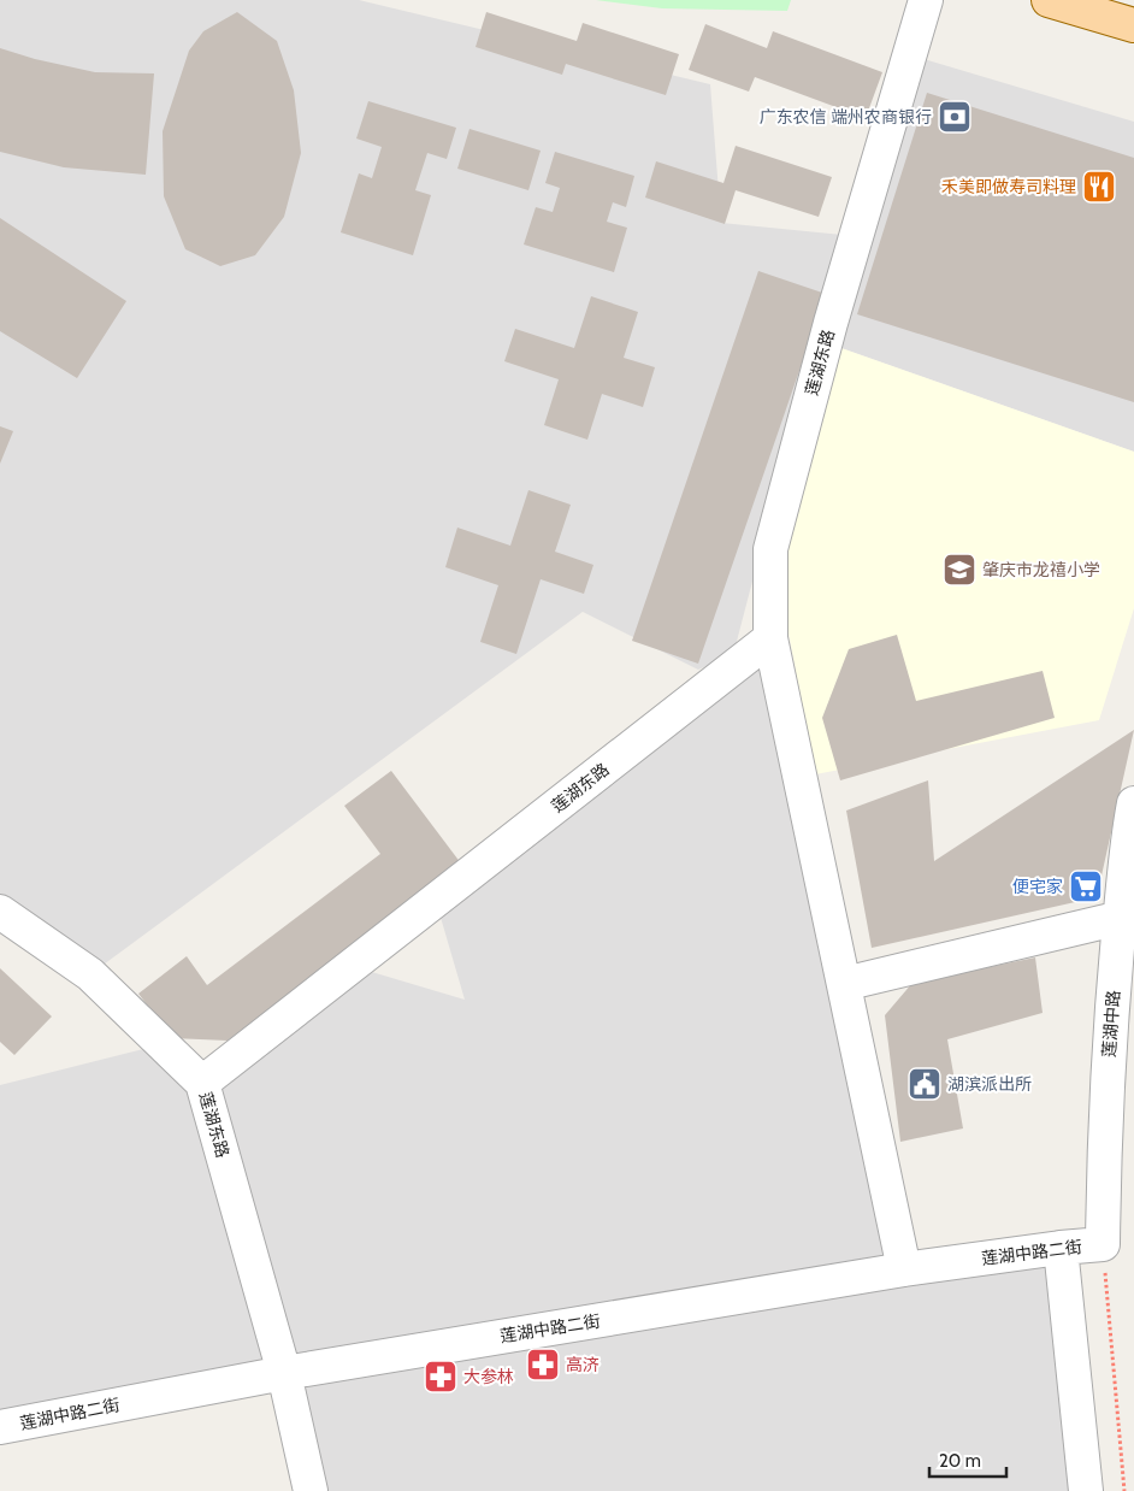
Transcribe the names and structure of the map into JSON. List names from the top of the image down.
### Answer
{
  "streets": {
    "street": ["莲湖东路", "莲湖中路", "莲湖中路二街"]
  },
  "crossings": [
    ["莲湖东路", "莲湖中路二街"],
    ["莲湖中路", "莲湖中路二街"]
  ],
  "places": {
    "bank": ["广东农信 端州农商银行"],
    "restaurant": ["禾美即做寿司料理"],
    "school or university": ["肇庆市龙禧小学"],
    "supermarket": ["便宅家"],
    "public building": ["湖滨派出所"],
    "pharmacy": ["高济", "大参林"]
  },
  "scale_bar": "20 m"
}
